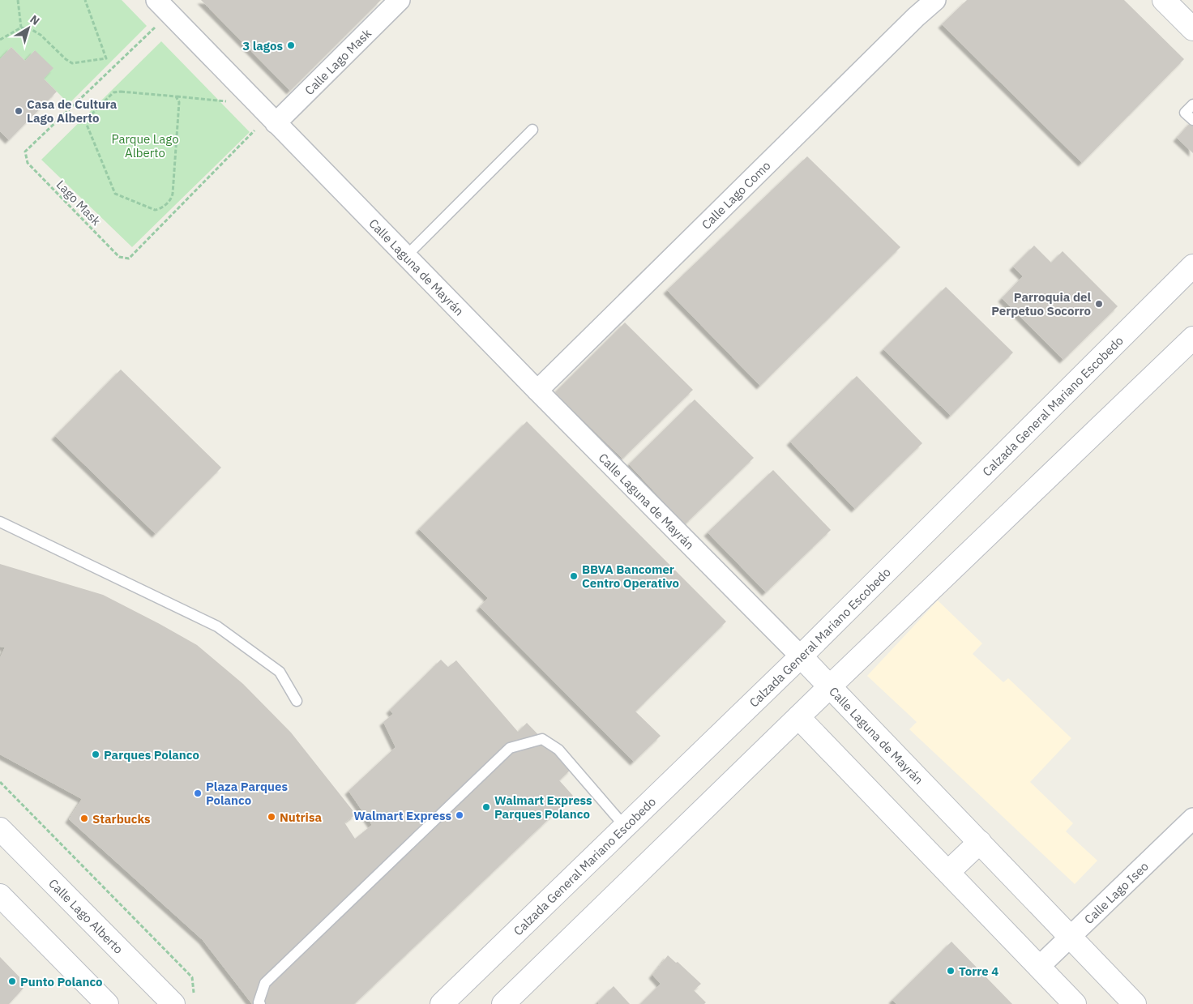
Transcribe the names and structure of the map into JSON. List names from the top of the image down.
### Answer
{
  "streets": {
    "main road": ["Calle Laguna de Mayrán", "Calzada General Mariano Escobedo", "Calle Lago Alberto"],
    "street": ["Calle Lago Mask", "Calle Lago Como", "Calle Lago Iseo"],
    "path": ["Lago Mask"]
  },
  "crossings": [
    ["Calle Lago Mask", "Lago Mask"],
    ["Calle Lago Mask", "Calle Laguna de Mayrán"],
    ["Calle Lago Como", "Calle Laguna de Mayrán"],
    ["Lago Mask", "Calle Laguna de Mayrán"],
    ["Calle Laguna de Mayrán", "Calzada General Mariano Escobedo"],
    ["Calle Laguna de Mayrán", "Calle Lago Iseo"]
  ],
  "parks": ["Parque Lago Alberto"],
  "places": [
    "3 lagos",
    "Casa de Cultura Lago Alberto",
    "Parroquia del Perpetuo Socorro",
    "BBVA Bancomer Centro Operativo",
    "Parques Polanco",
    "Plaza Parques Polanco",
    "Walmart Express Parques Polanco",
    "Walmart Express",
    "Nutrisa",
    "Starbucks",
    "Torre 4",
    "Punto Polanco"
  ],
  "north": "top right"
}
